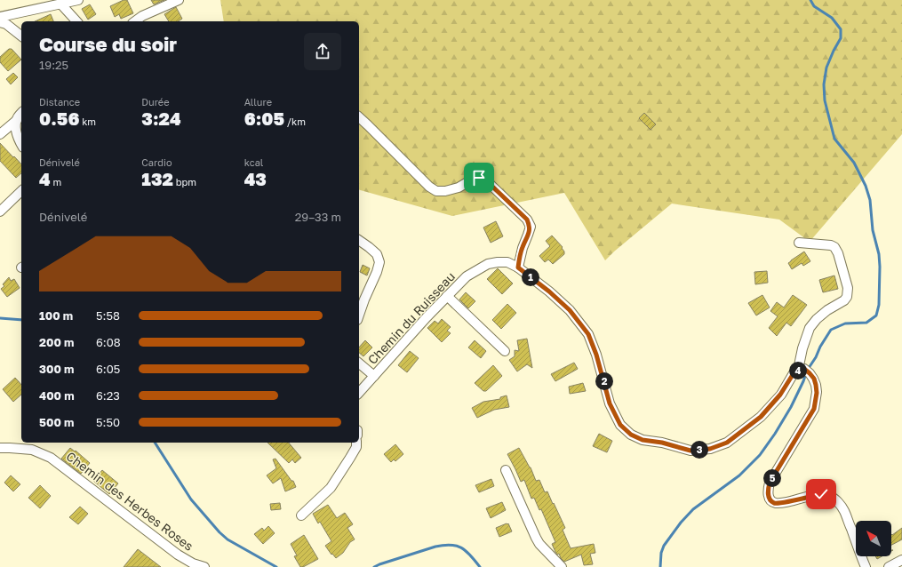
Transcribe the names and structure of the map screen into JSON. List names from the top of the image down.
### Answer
{
  "streets": {
    "street": ["Chemin du Ruisseau", "Chemin des Herbes Roses"]
  },
  "north": "top left",
  "page": {
    "heading": ["Course du soir", "19:25"],
    "stats": [
      ["Distance", "0.56 km"],
      ["Durée", "3:24"],
      ["Allure", "6:05 /km"],
      ["Dénivelé", "4 m"],
      ["Cardio", "132 bpm"],
      ["kcal", "43"]
    ],
    "chart": ["Dénivelé", "29–33 m"],
    "pins": [
      "1",
      "4",
      "2",
      "3",
      "5"
    ],
    "list": [
      {
        "name": "100 m",
        "note": "5:58"
      },
      {
        "name": "200 m",
        "note": "6:08"
      },
      {
        "name": "300 m",
        "note": "6:05"
      },
      {
        "name": "400 m",
        "note": "6:23"
      },
      {
        "name": "500 m",
        "note": "5:50"
      }
    ]
  }
}
